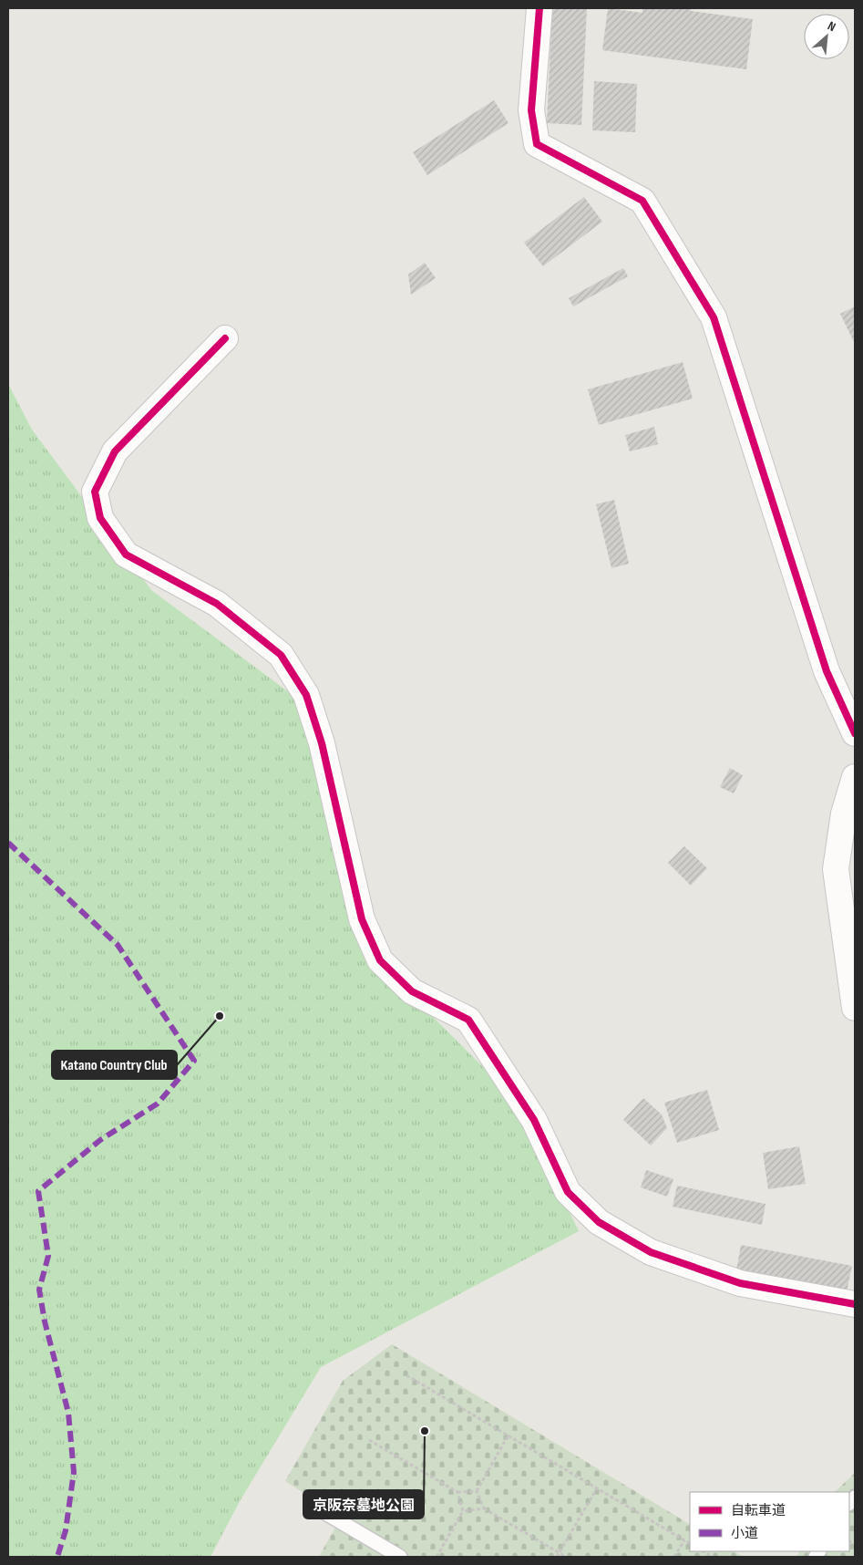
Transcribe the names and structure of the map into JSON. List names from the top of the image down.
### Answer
{
  "places": ["Katano Country Club", "京阪奈墓地公園"],
  "legend": ["自転車道", "小道"],
  "north": "top right"
}
